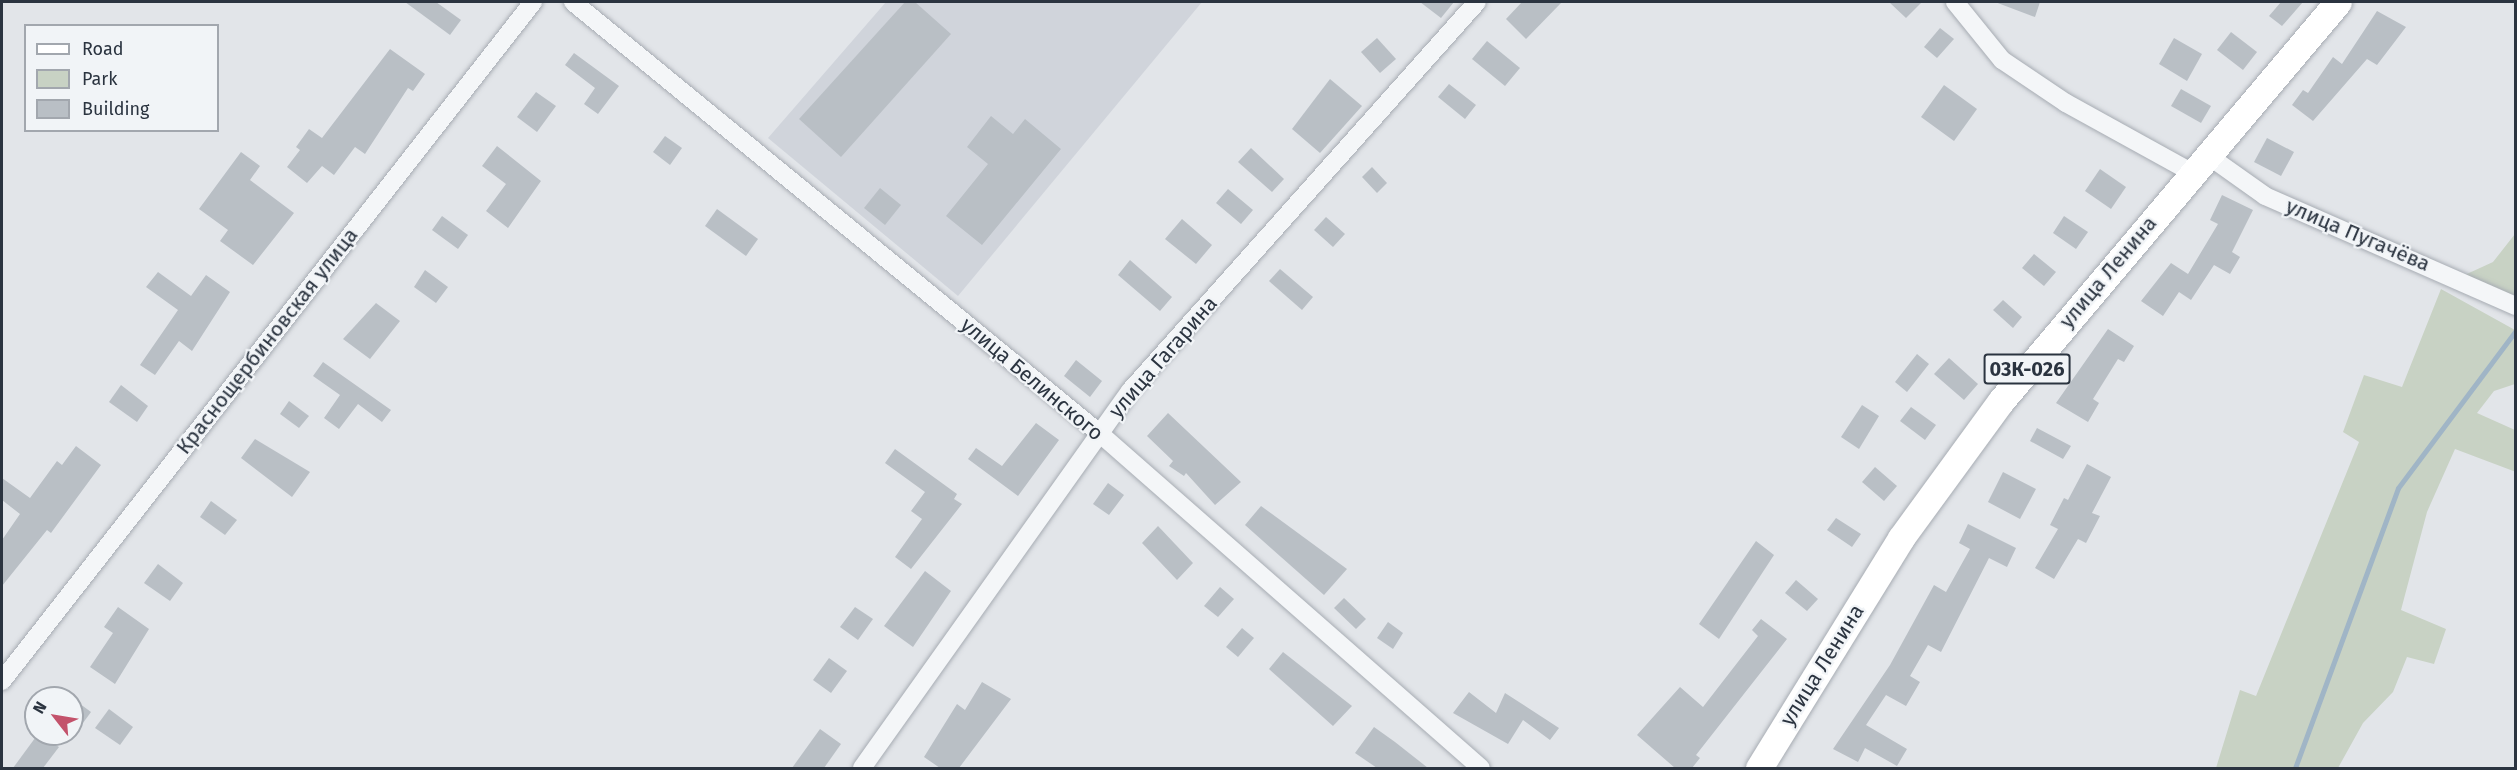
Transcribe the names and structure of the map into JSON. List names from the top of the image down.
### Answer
{
  "streets": {
    "main road": ["улица Ленина", "03К-026"],
    "street": [
      "улица Пугачёва",
      "Краснощербиновская улица",
      "улица Гагарина",
      "улица Белинского"
    ]
  },
  "crossings": [
    ["улица Пугачёва", "улица Ленина"],
    ["улица Гагарина", "улица Белинского"]
  ],
  "legend": ["Road", "Park", "Building"],
  "north": "top left"
}
